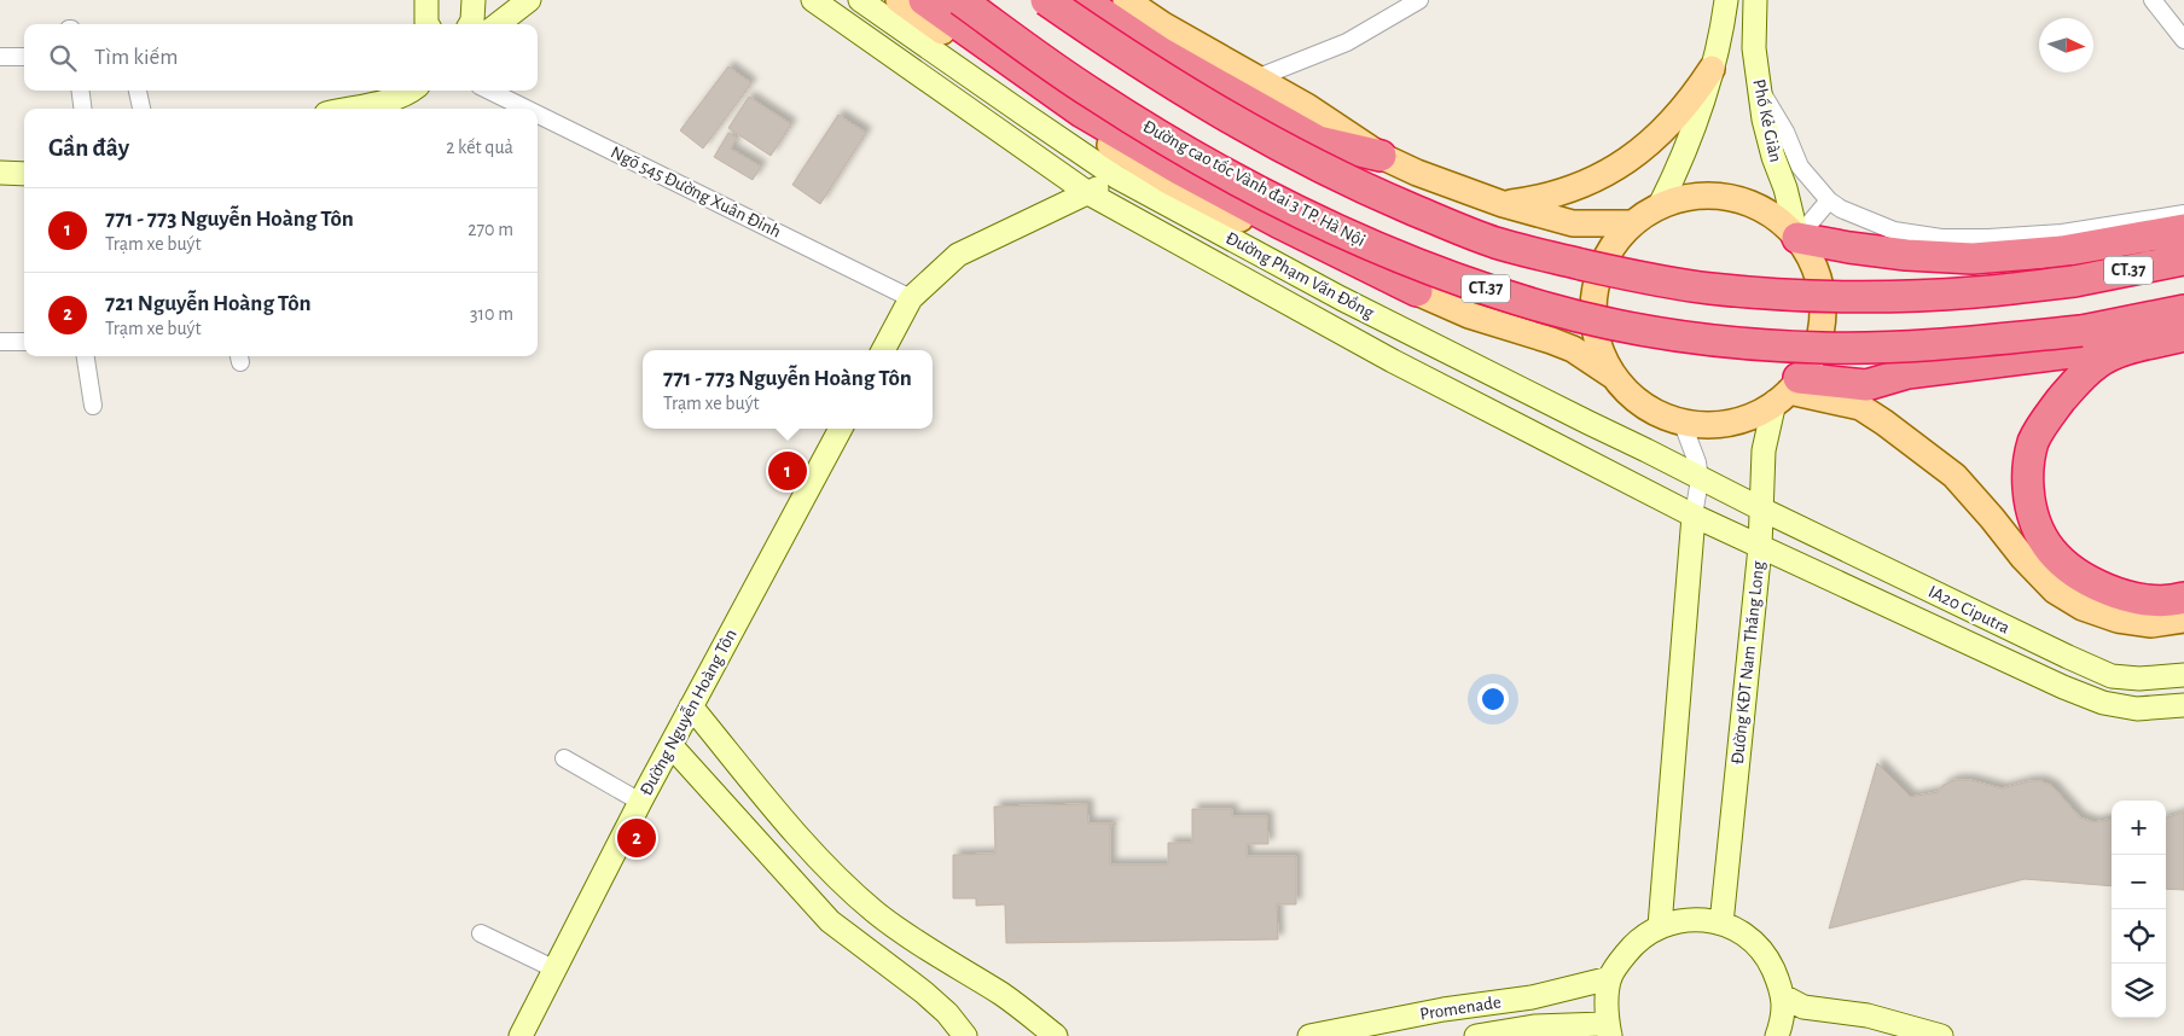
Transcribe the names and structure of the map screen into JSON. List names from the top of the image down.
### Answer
{
  "streets": {
    "highway": ["Đường cao tốc Vành đai 3 TP. Hà Nội", "CT.37"],
    "main road": ["Đường Phạm Văn Đồng"],
    "street": [
      "Phố Kẻ Giàn",
      "Ngõ 545 Đường Xuân Đỉnh",
      "IA20 Ciputra",
      "Đường KĐT Nam Thăng Long",
      "Đường Nguyễn Hoàng Tôn",
      "Promenade"
    ]
  },
  "crossings": [
    ["Đường Phạm Văn Đồng", "IA20 Ciputra"],
    ["Đường Phạm Văn Đồng", "Đường KĐT Nam Thăng Long"],
    ["IA20 Ciputra", "Đường KĐT Nam Thăng Long"]
  ],
  "north": "right",
  "page": {
    "search": "Tìm kiếm",
    "heading": ["Gần đây", "2 kết quả"],
    "list": [
      {
        "mark": "1",
        "name": "771 - 773 Nguyễn Hoàng Tôn",
        "note": "Trạm xe buýt",
        "value": "270 m"
      },
      {
        "mark": "2",
        "name": "721 Nguyễn Hoàng Tôn",
        "note": "Trạm xe buýt",
        "value": "310 m"
      }
    ],
    "popup": ["771 - 773 Nguyễn Hoàng Tôn", "Trạm xe buýt"],
    "pins": ["1", "2"],
    "map_buttons": ["+", "−"]
  }
}
